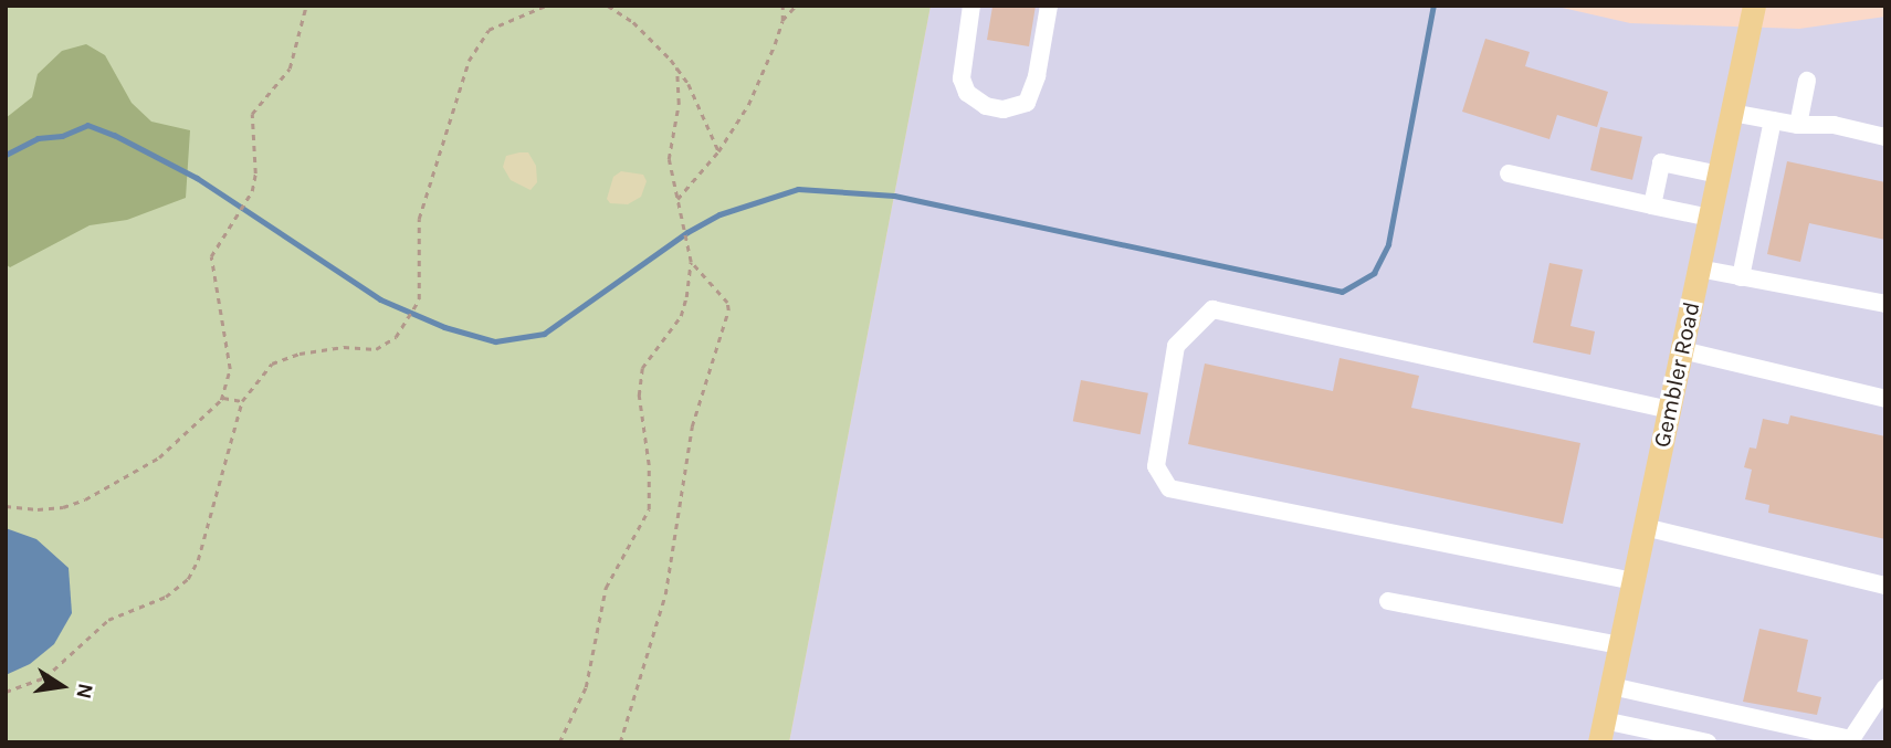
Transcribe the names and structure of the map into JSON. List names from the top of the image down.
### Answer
{
  "streets": {
    "main road": ["Gembler Road"]
  },
  "north": "right"
}
